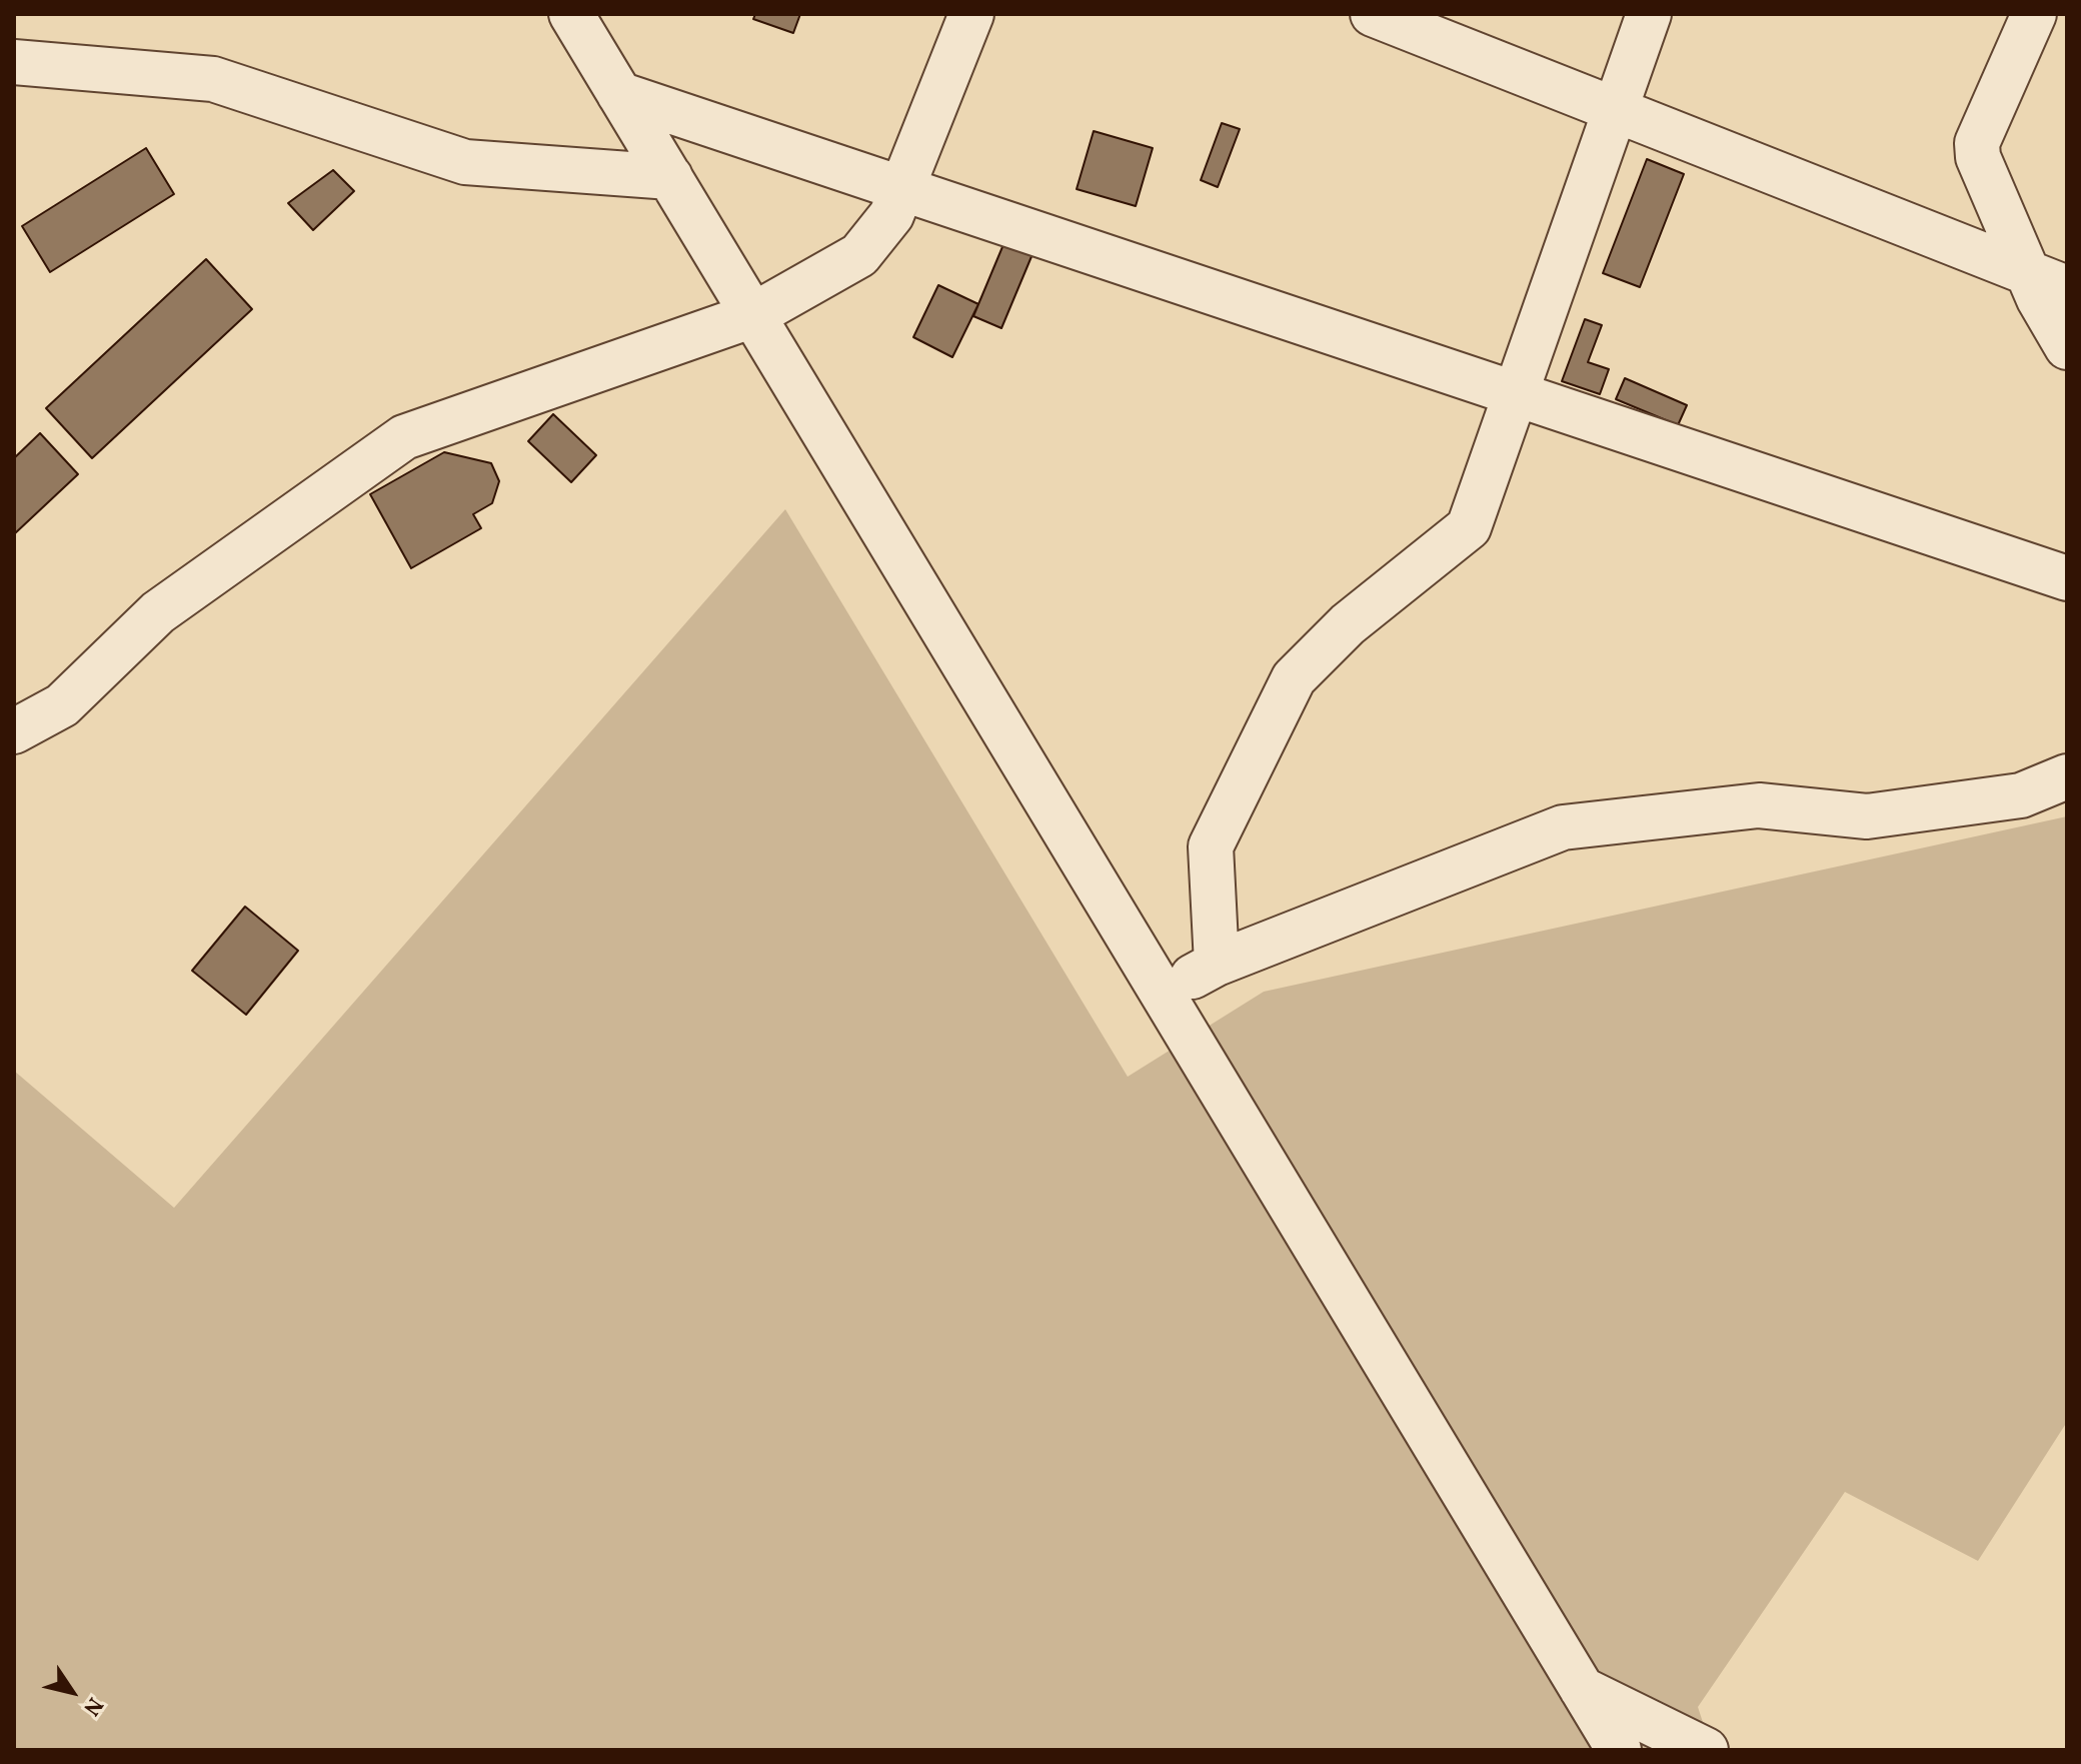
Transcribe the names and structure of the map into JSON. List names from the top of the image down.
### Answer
{
  "north": "bottom right"
}
